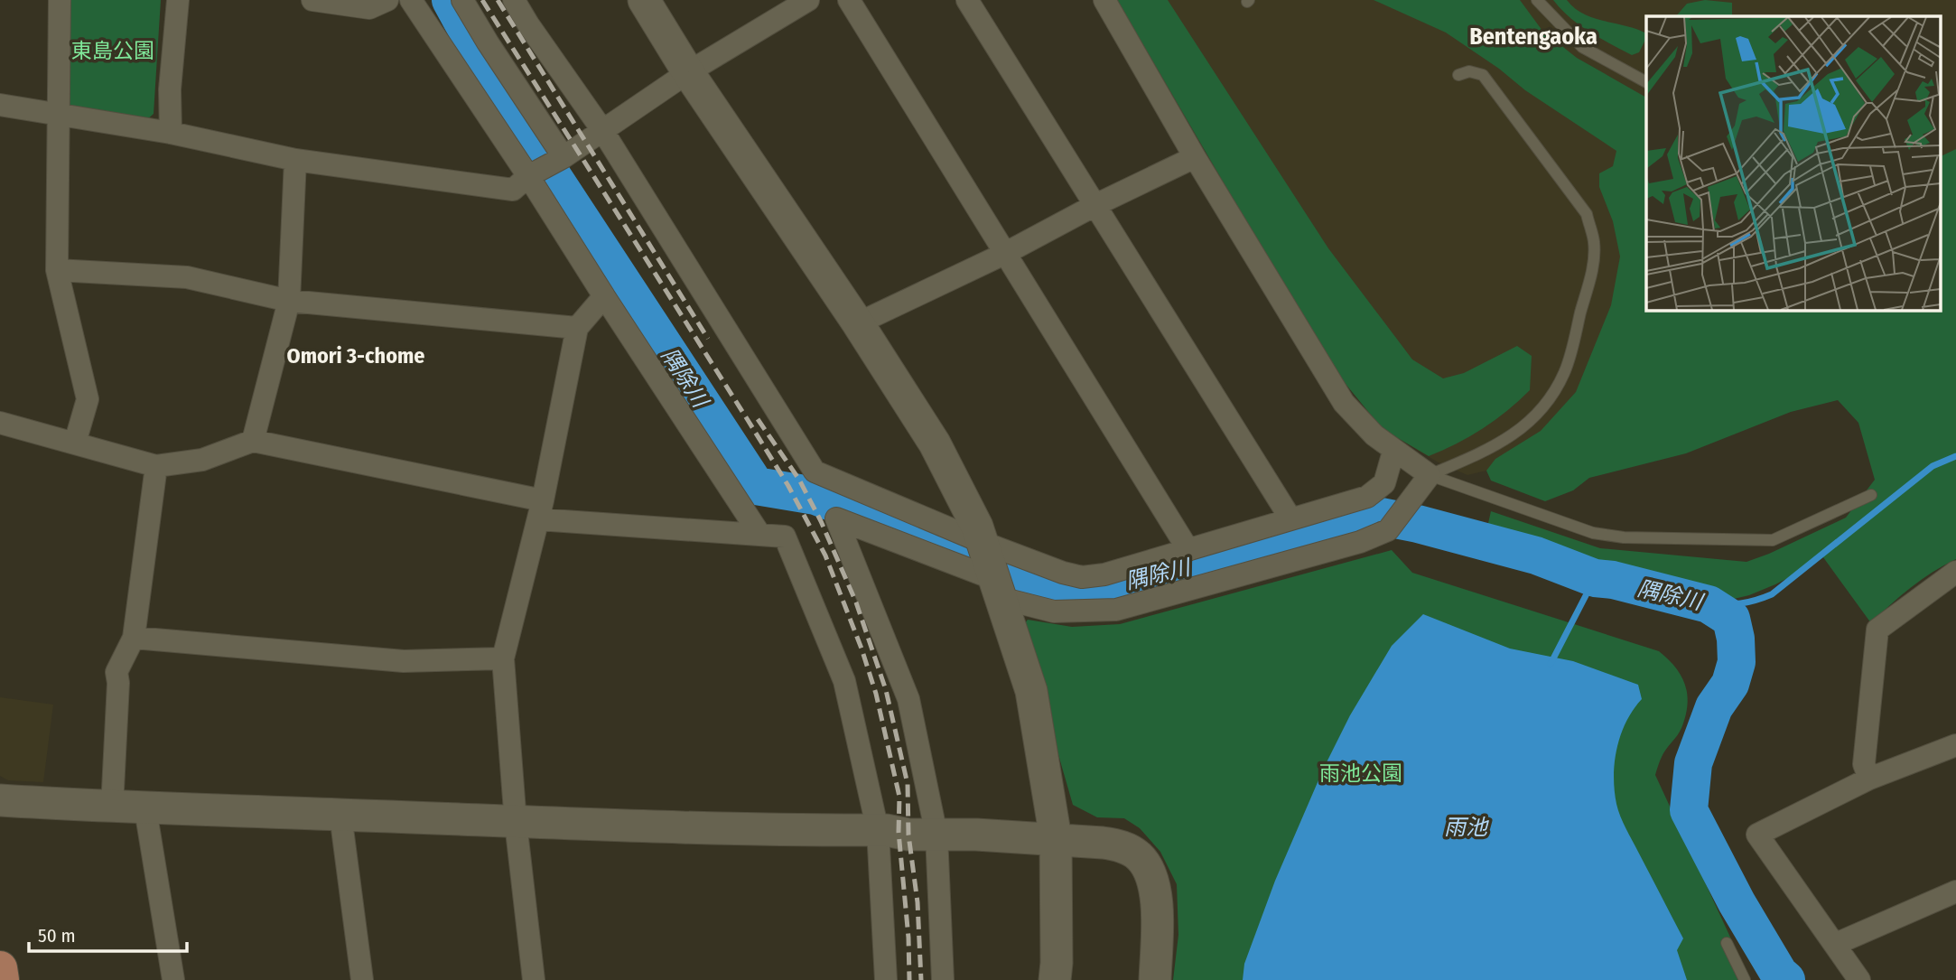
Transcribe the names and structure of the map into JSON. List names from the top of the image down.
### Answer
{
  "districts": ["Bentengaoka", "Omori 3-chome"],
  "water": ["隅除川", "雨池"],
  "parks": ["東島公園", "雨池公園"],
  "scale_bar": "50 m"
}
